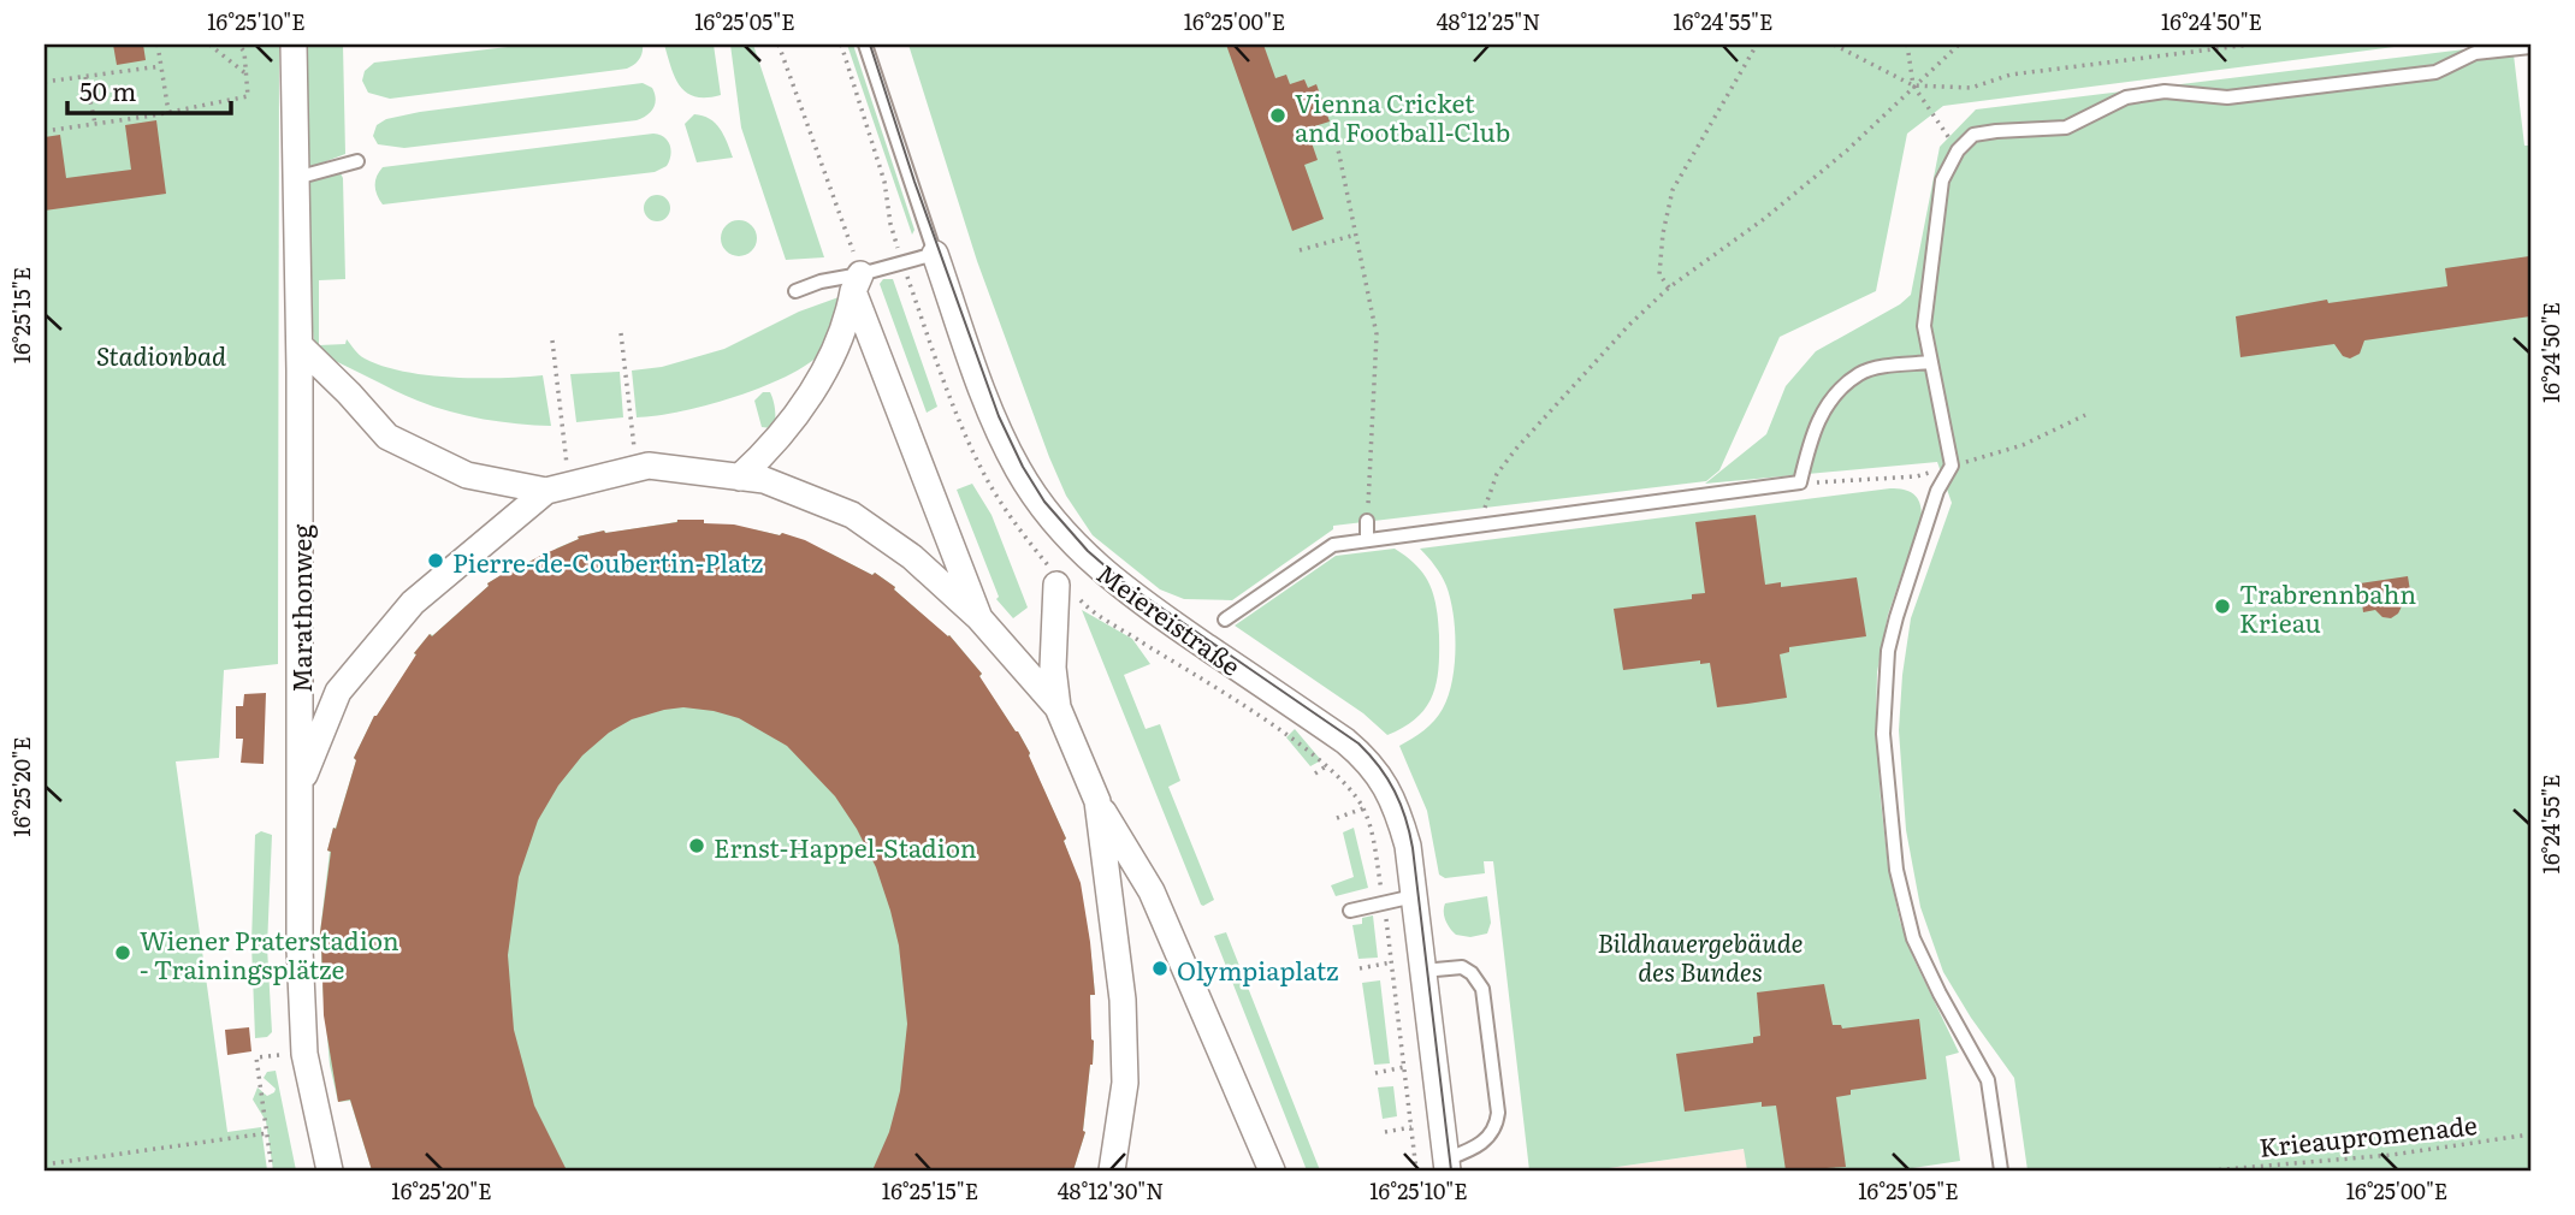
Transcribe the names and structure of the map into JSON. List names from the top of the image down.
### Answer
{
  "streets": {
    "street": ["Marathonweg", "Meiereistraße"],
    "path": ["Krieaupromenade"]
  },
  "parks": ["Stadionbad", "Bildhauergebäude des Bundes"],
  "places": [
    "Vienna Cricket and Football-Club",
    "Pierre-de-Coubertin-Platz",
    "Trabrennbahn Krieau",
    "Ernst-Happel-Stadion",
    "Wiener Praterstadion - Trainingsplätze",
    "Olympiaplatz"
  ],
  "scale_bar": "50 m",
  "coordinates": [
    "16°25'10\"E",
    "16°25'05\"E",
    "16°25'00\"E",
    "48°12'25\"N",
    "16°24'55\"E",
    "16°24'50\"E",
    "16°25'15\"E",
    "16°25'20\"E",
    "48°12'30\"N"
  ]
}
